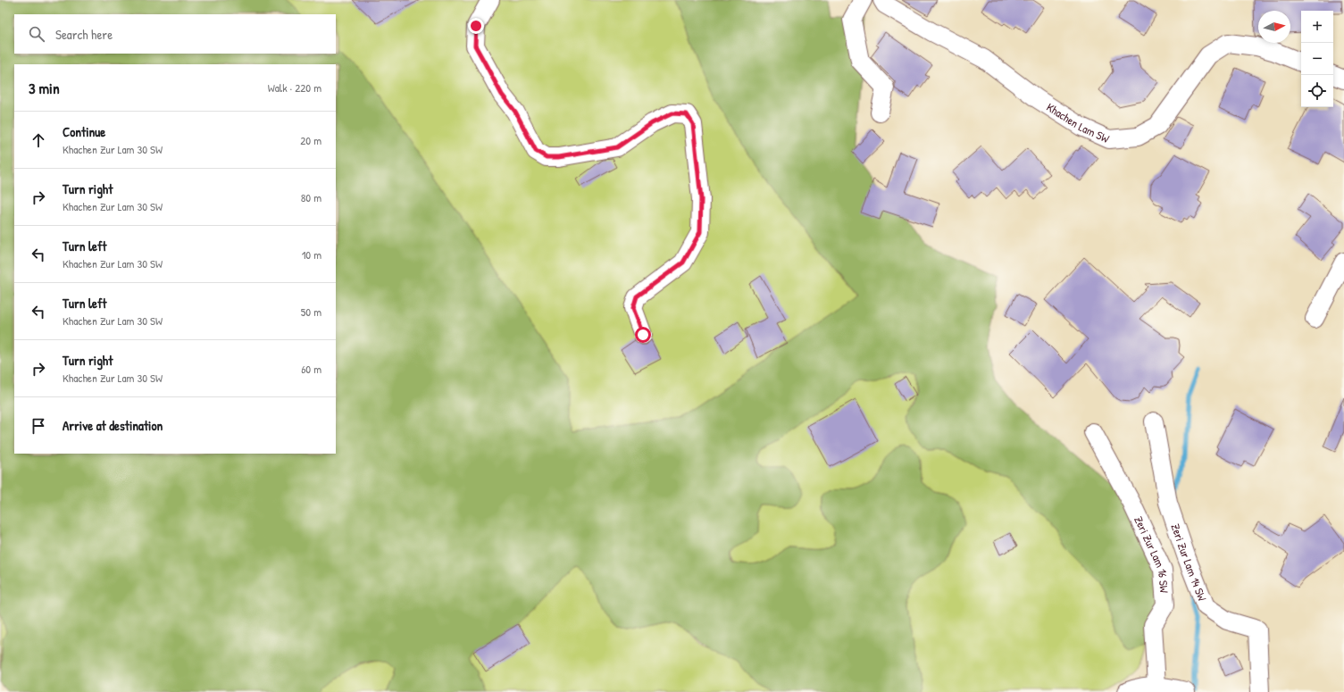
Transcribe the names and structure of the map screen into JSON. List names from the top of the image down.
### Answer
{
  "streets": {
    "street": ["Khachen Lam SW", "Zeri Zur Lam 16 SW", "Zeri Zur Lam 14 SW"]
  },
  "north": "right",
  "page": {
    "map_buttons": ["+", "−"],
    "search": "Search here",
    "heading": ["3 min", "Walk · 220 m"],
    "list": [
      ["Continue", "Khachen Zur Lam 30 SW", "20 m"],
      ["Turn right", "Khachen Zur Lam 30 SW", "80 m"],
      ["Turn left", "Khachen Zur Lam 30 SW", "10 m"],
      ["Turn left", "Khachen Zur Lam 30 SW", "50 m"],
      ["Turn right", "Khachen Zur Lam 30 SW", "60 m"],
      "Arrive at destination"
    ]
  }
}
